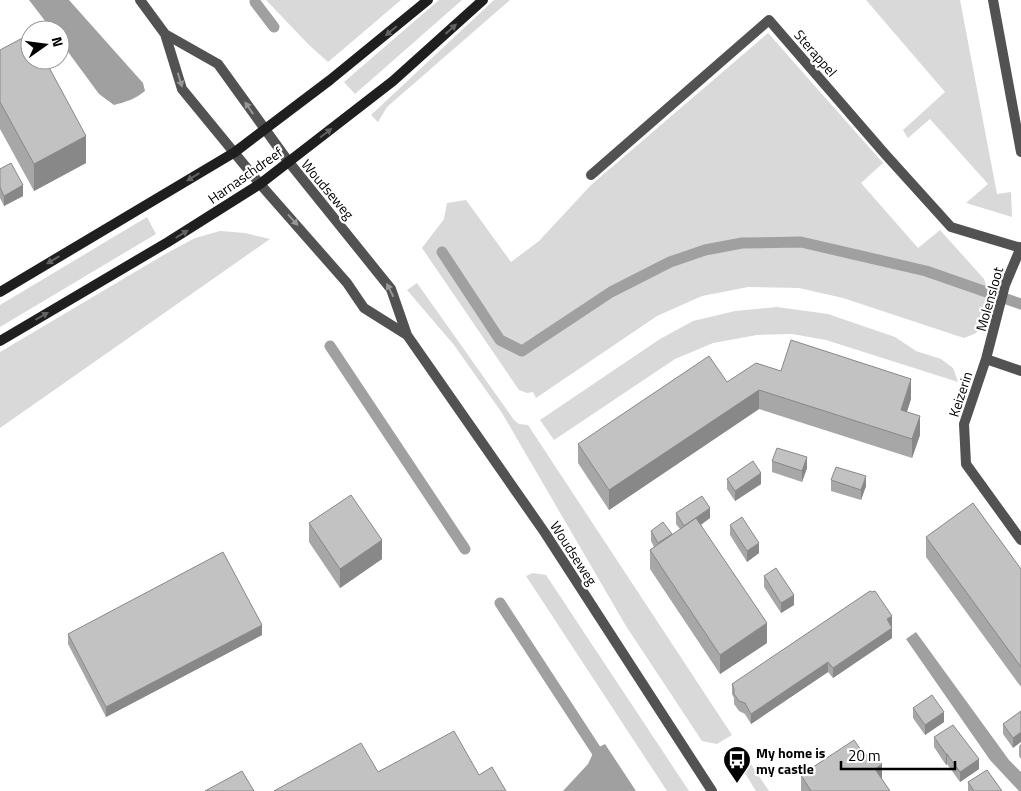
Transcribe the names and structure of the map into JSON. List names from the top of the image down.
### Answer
{
  "streets": {
    "street": [
      "Sterappel",
      "Harnaschdreef",
      "Woudseweg",
      "Molensloot",
      "Keizerin"
    ]
  },
  "crossings": [
    ["Sterappel", "Molensloot"],
    ["Harnaschdreef", "Woudseweg"],
    ["Molensloot", "Keizerin"]
  ],
  "places": {
    "bus stop": ["My home is my castle"]
  },
  "scale_bar": "20 m",
  "north": "right"
}
